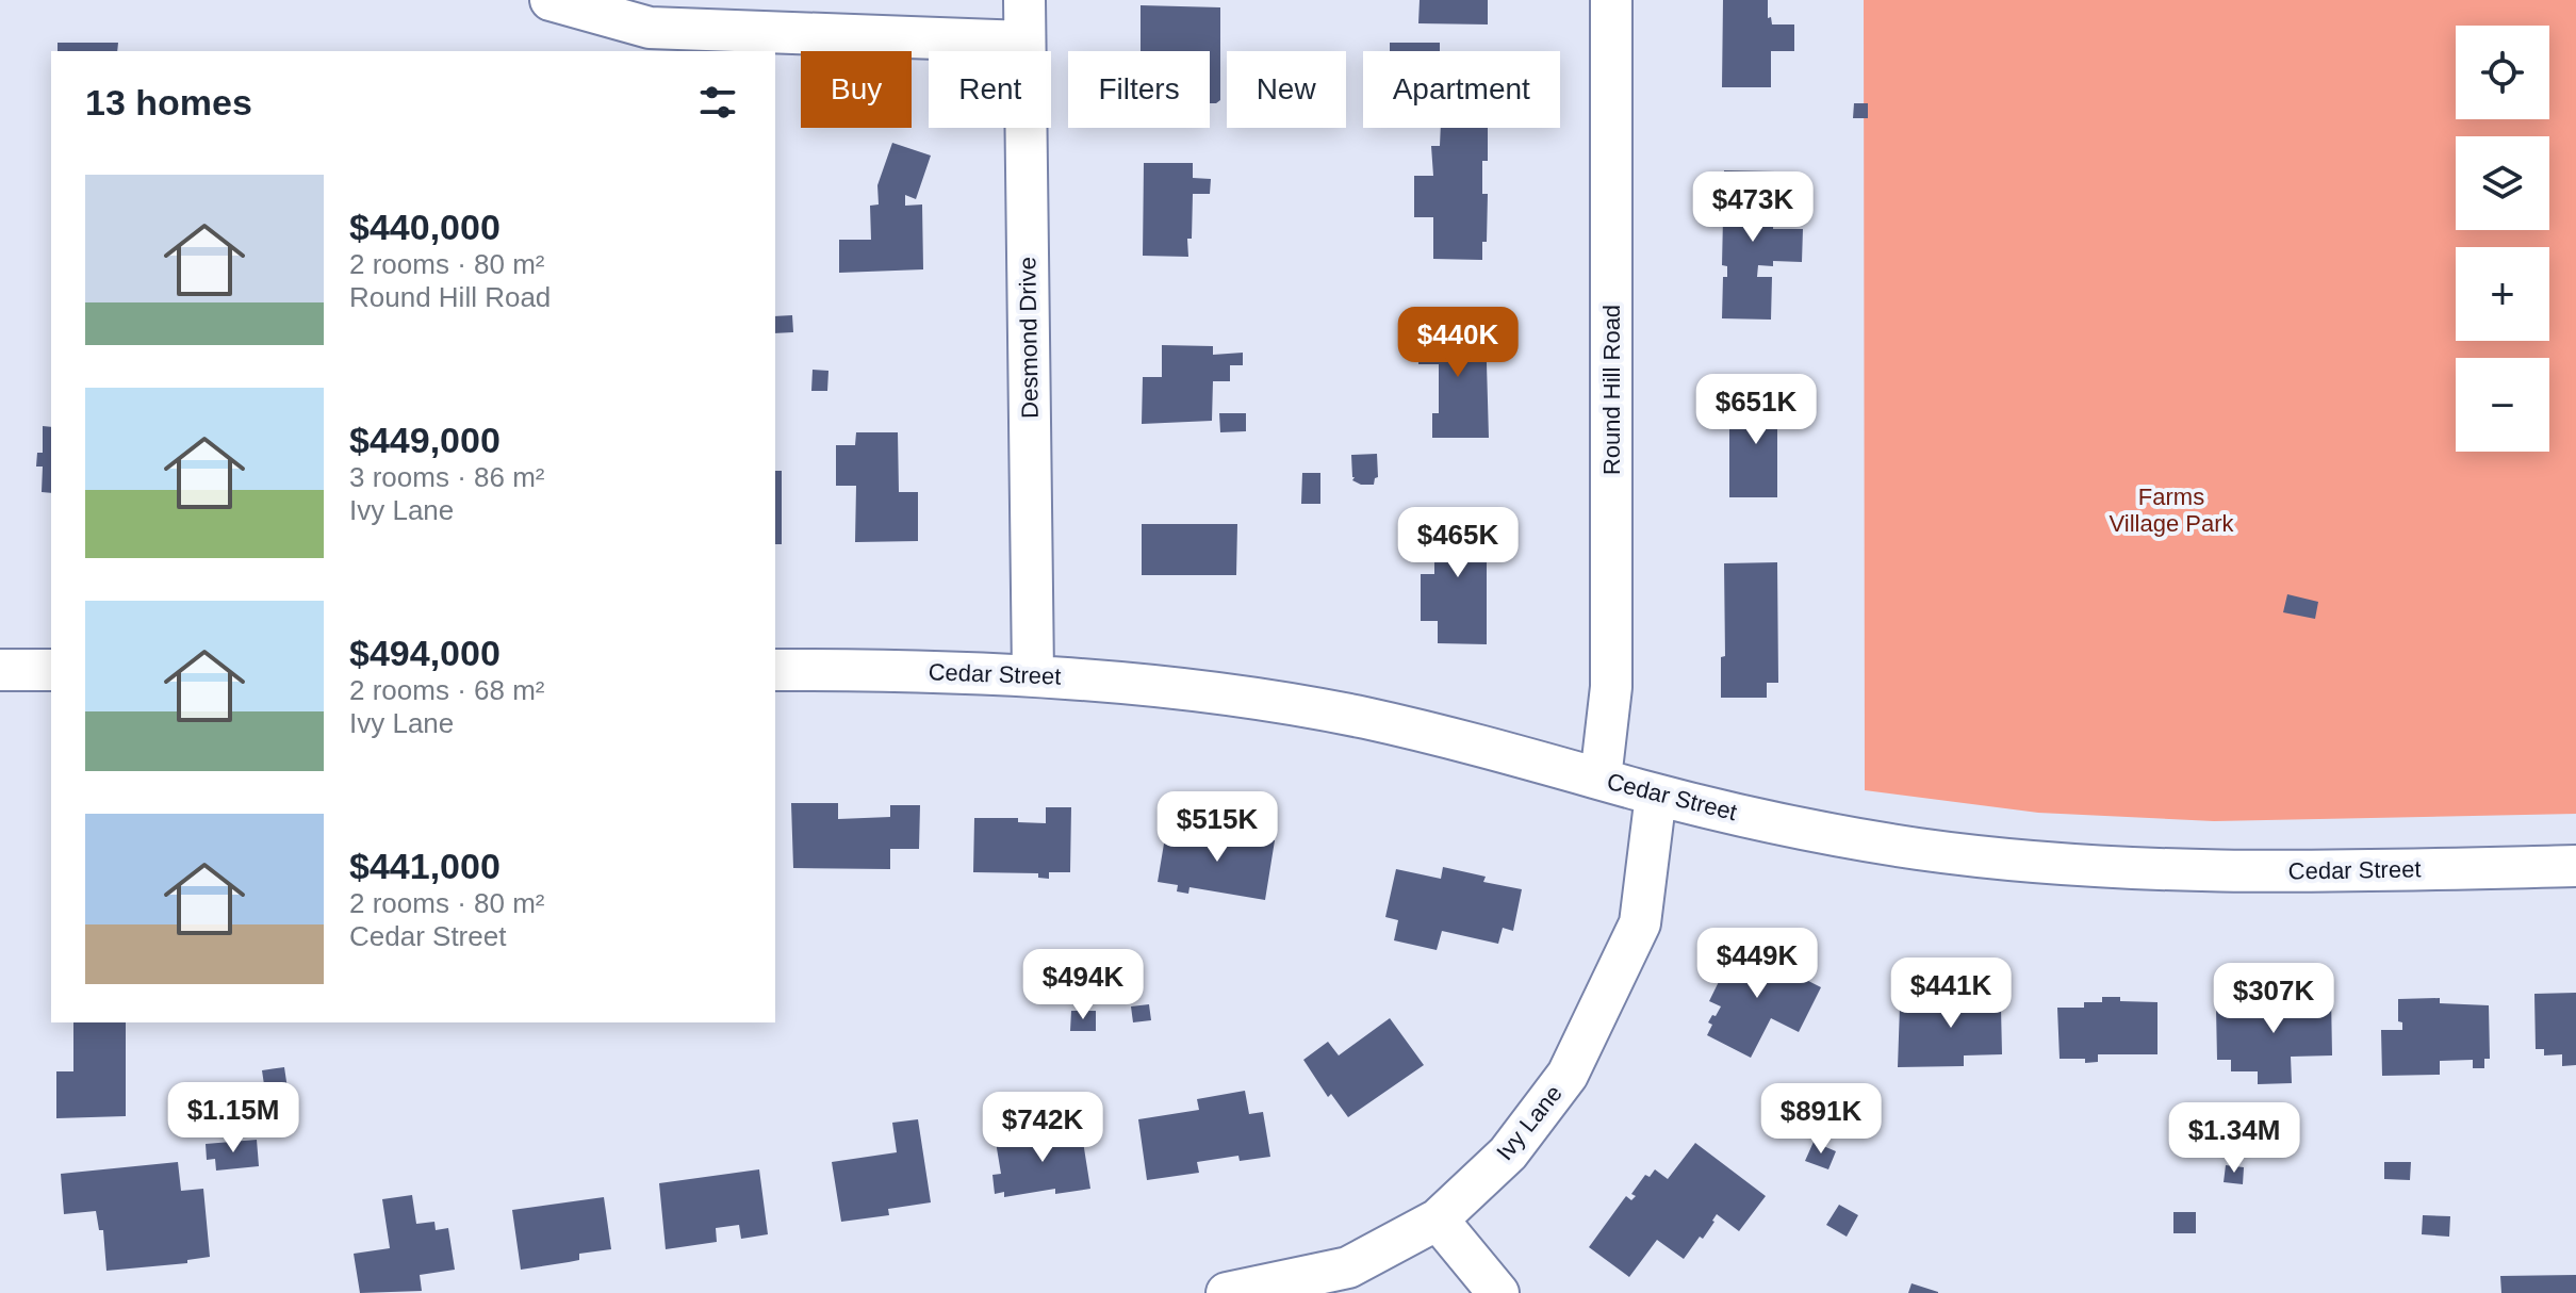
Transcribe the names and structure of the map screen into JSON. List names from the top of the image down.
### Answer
{
  "streets": {
    "street": [
      "Desmond Drive",
      "Round Hill Road",
      "Cedar Street",
      "Ivy Lane"
    ]
  },
  "crossings": [
    ["Desmond Drive", "Cedar Street"],
    ["Round Hill Road", "Cedar Street"],
    ["Cedar Street", "Ivy Lane"]
  ],
  "parks": ["Farms Village Park"],
  "page": {
    "map_buttons": ["+", "−"],
    "chip": [
      "Buy",
      "Rent",
      "Filters",
      "New",
      "Apartment"
    ],
    "heading": "13 homes",
    "list": [
      {
        "name": "$440,000",
        "note": "2 rooms · 80 m² · Round Hill Road"
      },
      {
        "name": "$449,000",
        "note": "3 rooms · 86 m² · Ivy Lane"
      },
      {
        "name": "$494,000",
        "note": "2 rooms · 68 m² · Ivy Lane"
      },
      {
        "name": "$441,000",
        "note": "2 rooms · 80 m² · Cedar Street"
      }
    ],
    "price": [
      "$473K",
      "$440K",
      "$651K",
      "$465K",
      "$515K",
      "$449K",
      "$494K",
      "$441K",
      "$307K",
      "$1.15M",
      "$891K",
      "$742K",
      "$1.34M"
    ]
  }
}
